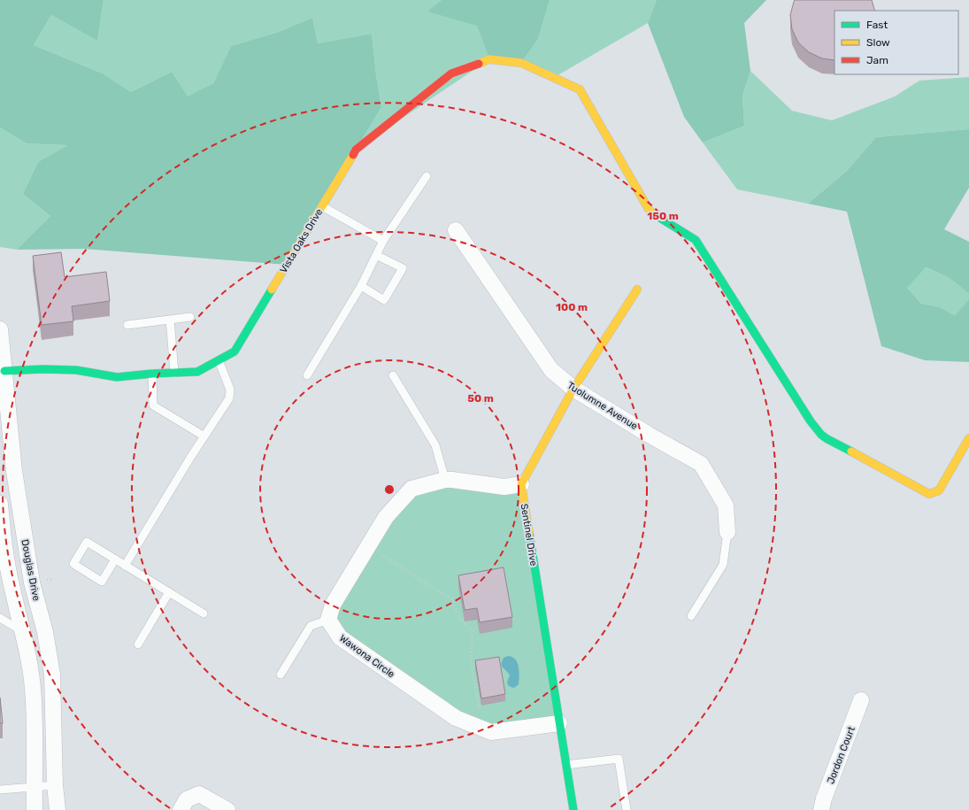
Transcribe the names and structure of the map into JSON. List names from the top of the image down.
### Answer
{
  "streets": {
    "street": [
      "Vista Oaks Drive",
      "Tuolumne Avenue",
      "Sentinel Drive",
      "Douglas Drive",
      "Wawona Circle",
      "Jordon Court"
    ]
  },
  "crossings": [
    ["Vista Oaks Drive", "Douglas Drive"],
    ["Sentinel Drive", "Wawona Circle"]
  ],
  "legend": ["Fast", "Slow", "Jam"],
  "rings": ["150 m", "100 m", "50 m"]
}
